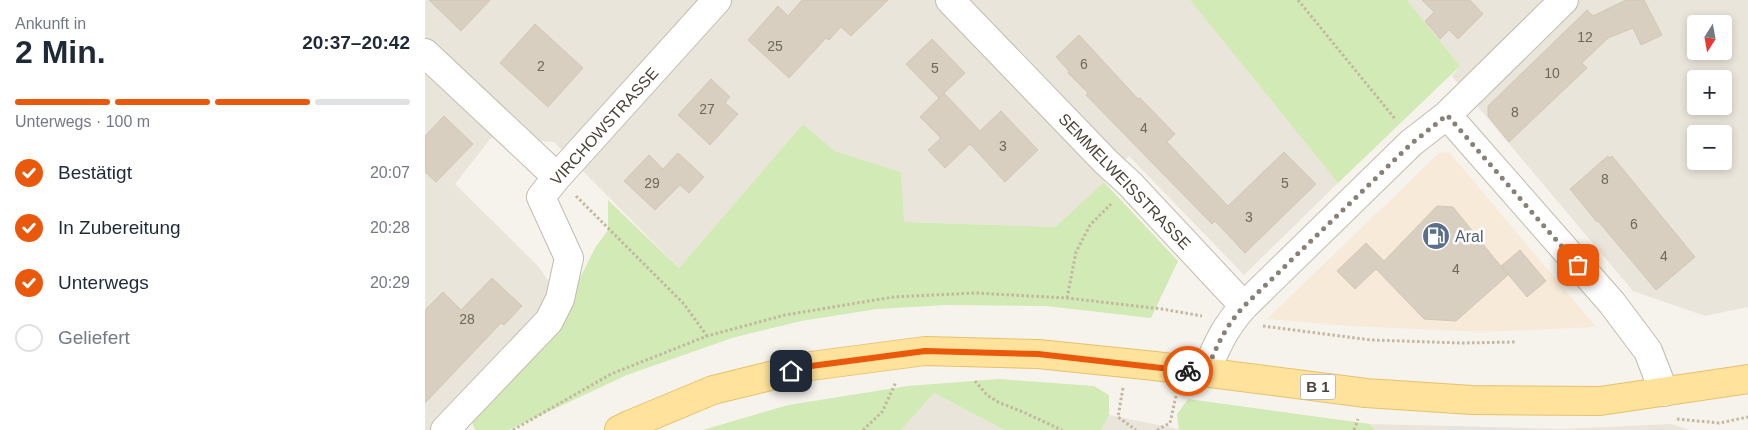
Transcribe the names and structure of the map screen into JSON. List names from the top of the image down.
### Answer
{
  "streets": {
    "main road": ["B 1"],
    "street": ["VIRCHOWSTRASSE", "SEMMELWEISSTRASSE"]
  },
  "places": {
    "fuel station": ["Aral"]
  },
  "house_numbers": [
    "12",
    "25",
    "6",
    "2",
    "5",
    "10",
    "27",
    "8",
    "4",
    "3",
    "8",
    "29",
    "5",
    "3",
    "6",
    "4",
    "4",
    "28"
  ],
  "north": "bottom",
  "page": {
    "heading": ["2 Min.", "Ankunft in", "20:37–20:42"],
    "map_buttons": ["+", "−"],
    "bar": "Unterwegs · 100 m",
    "list": [
      ["Bestätigt", "20:07"],
      ["In Zubereitung", "20:28"],
      ["Unterwegs", "20:29"],
      "Geliefert"
    ]
  }
}
